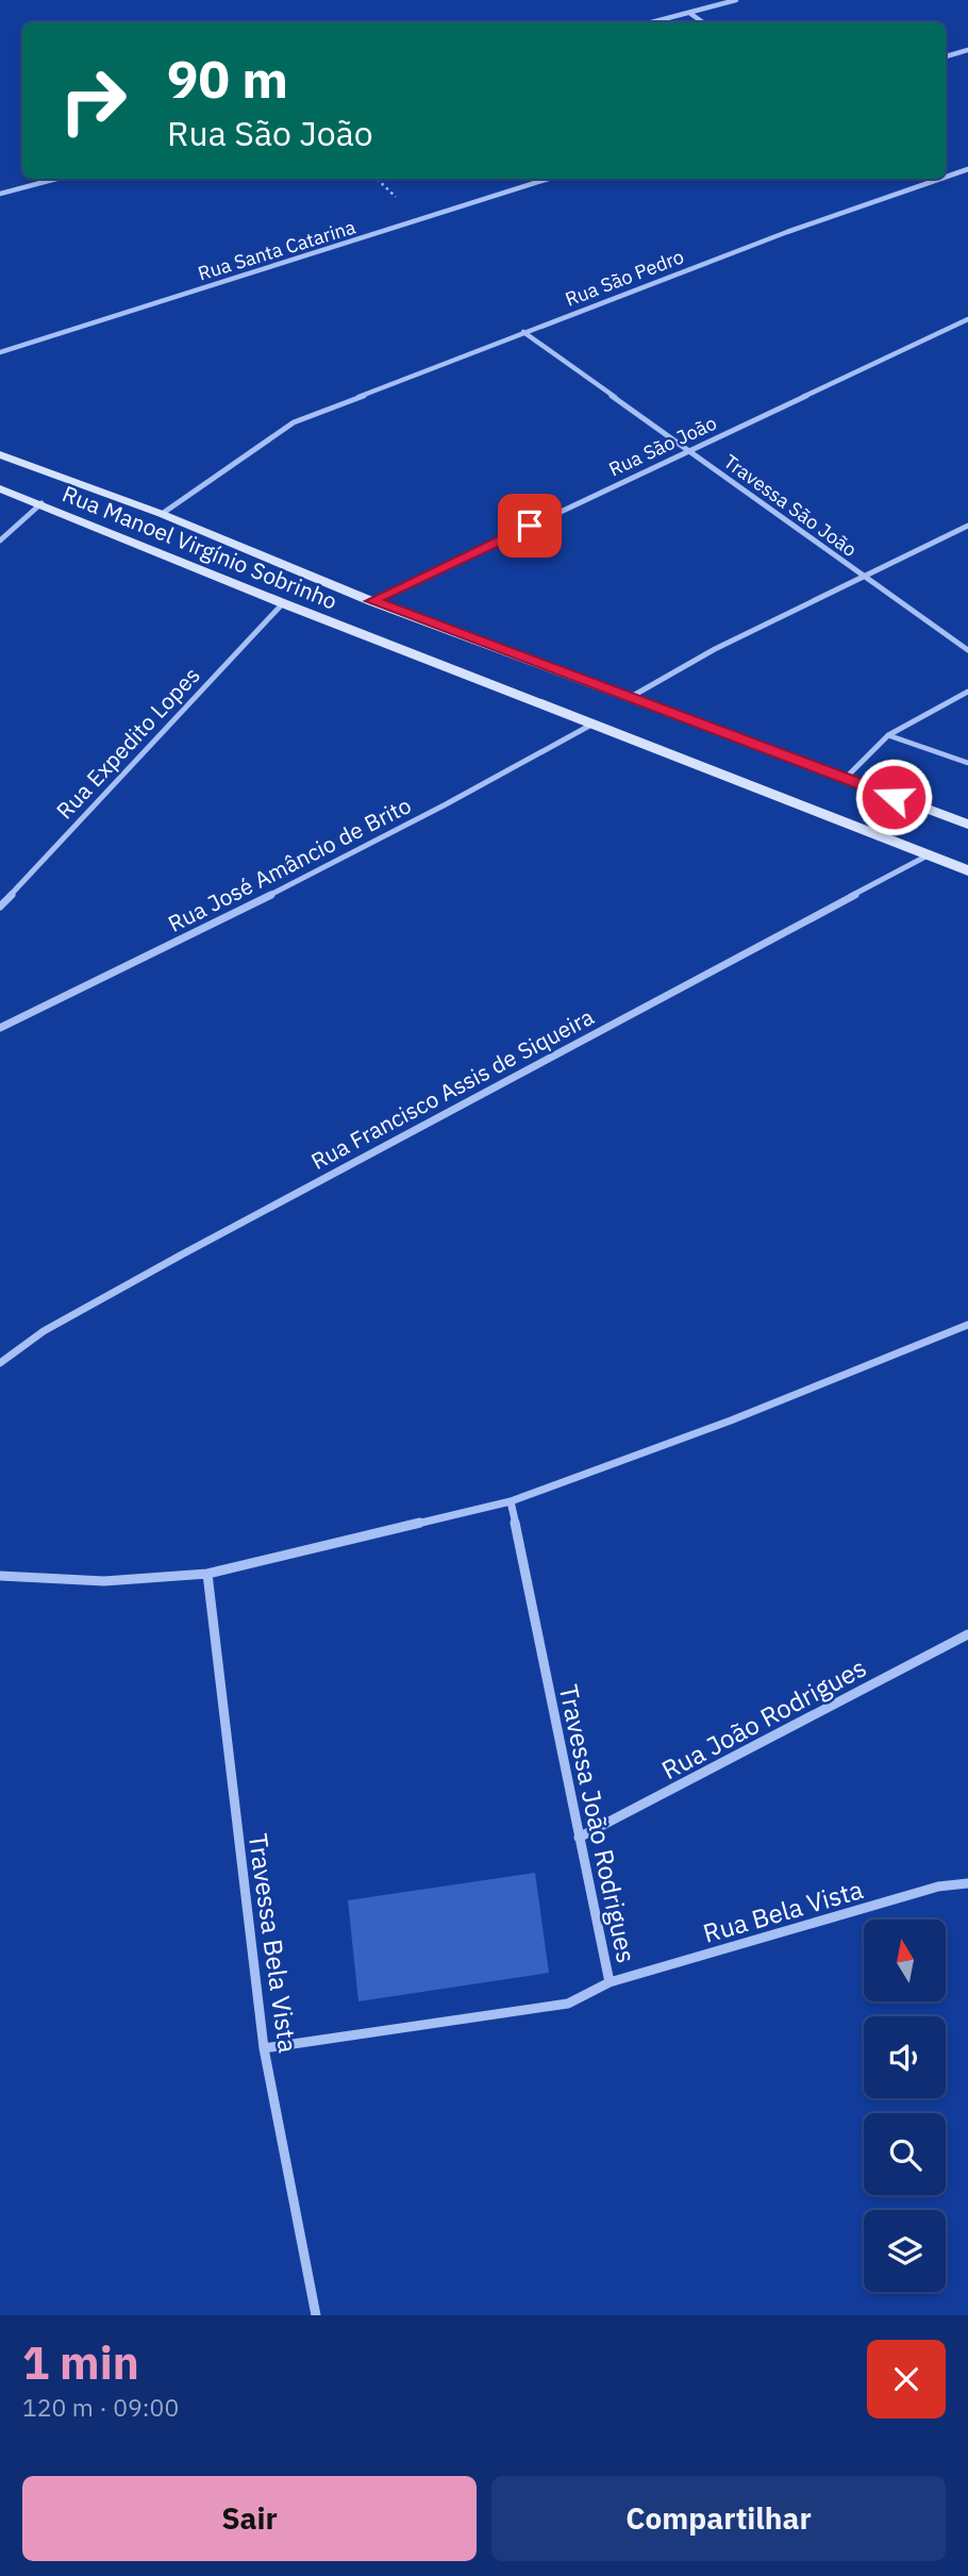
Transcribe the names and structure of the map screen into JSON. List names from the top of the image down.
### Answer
{
  "streets": {
    "main road": ["Rua Manoel Virgínio Sobrinho"],
    "street": [
      "Rua Santa Catarina",
      "Rua São Pedro",
      "Rua São João",
      "Travessa São João",
      "Rua Expedito Lopes",
      "Rua José Amâncio de Brito",
      "Rua Francisco Assis de Siqueira",
      "Rua João Rodrigues",
      "Travessa João Rodrigues",
      "Rua Bela Vista",
      "Travessa Bela Vista"
    ]
  },
  "crossings": [
    ["Rua São Pedro", "Travessa São João"],
    ["Rua São Pedro", "Rua Manoel Virgínio Sobrinho"],
    ["Rua São João", "Travessa São João"],
    ["Rua São João", "Rua Manoel Virgínio Sobrinho"],
    ["Rua Manoel Virgínio Sobrinho", "Rua Expedito Lopes"],
    ["Rua Manoel Virgínio Sobrinho", "Rua José Amâncio de Brito"],
    ["Rua Manoel Virgínio Sobrinho", "Rua Francisco Assis de Siqueira"],
    ["Rua João Rodrigues", "Travessa João Rodrigues"],
    ["Travessa João Rodrigues", "Rua Bela Vista"],
    ["Travessa João Rodrigues", "Travessa Bela Vista"]
  ],
  "north": "top",
  "page": {
    "turn": ["90 m", "Rua São João"],
    "heading": ["1 min", "120 m · 09:00"],
    "buttons": ["Sair", "Compartilhar"]
  }
}
